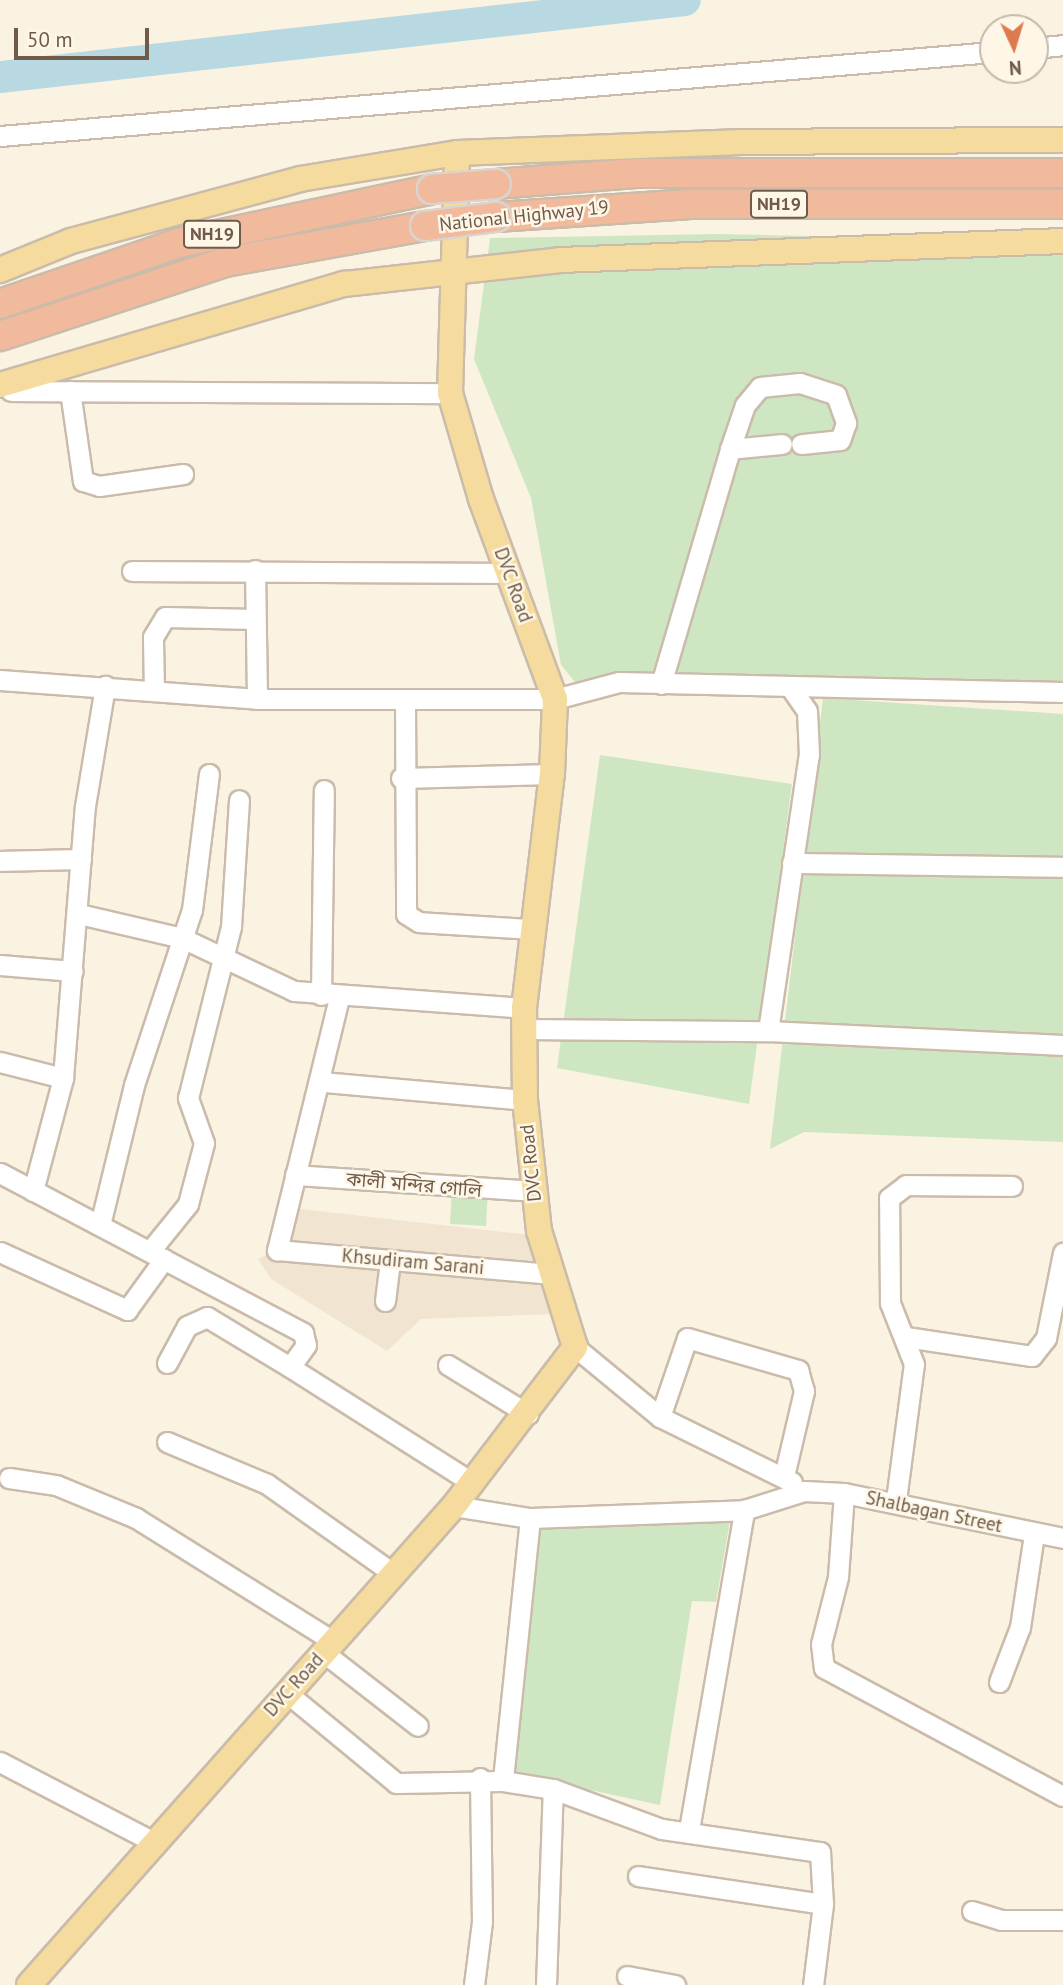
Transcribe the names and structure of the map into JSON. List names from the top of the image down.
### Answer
{
  "streets": {
    "highway": ["NH19", "National Highway 19"],
    "main road": ["DVC Road"],
    "street": ["কালী মন্দির গোলি", "Khsudiram Sarani", "Shalbagan Street"]
  },
  "crossings": [
    ["DVC Road", "কালী মন্দির গোলি"],
    ["DVC Road", "Khsudiram Sarani"],
    ["কালী মন্দির গোলি", "Khsudiram Sarani"]
  ],
  "scale_bar": "50 m",
  "north": "bottom"
}
